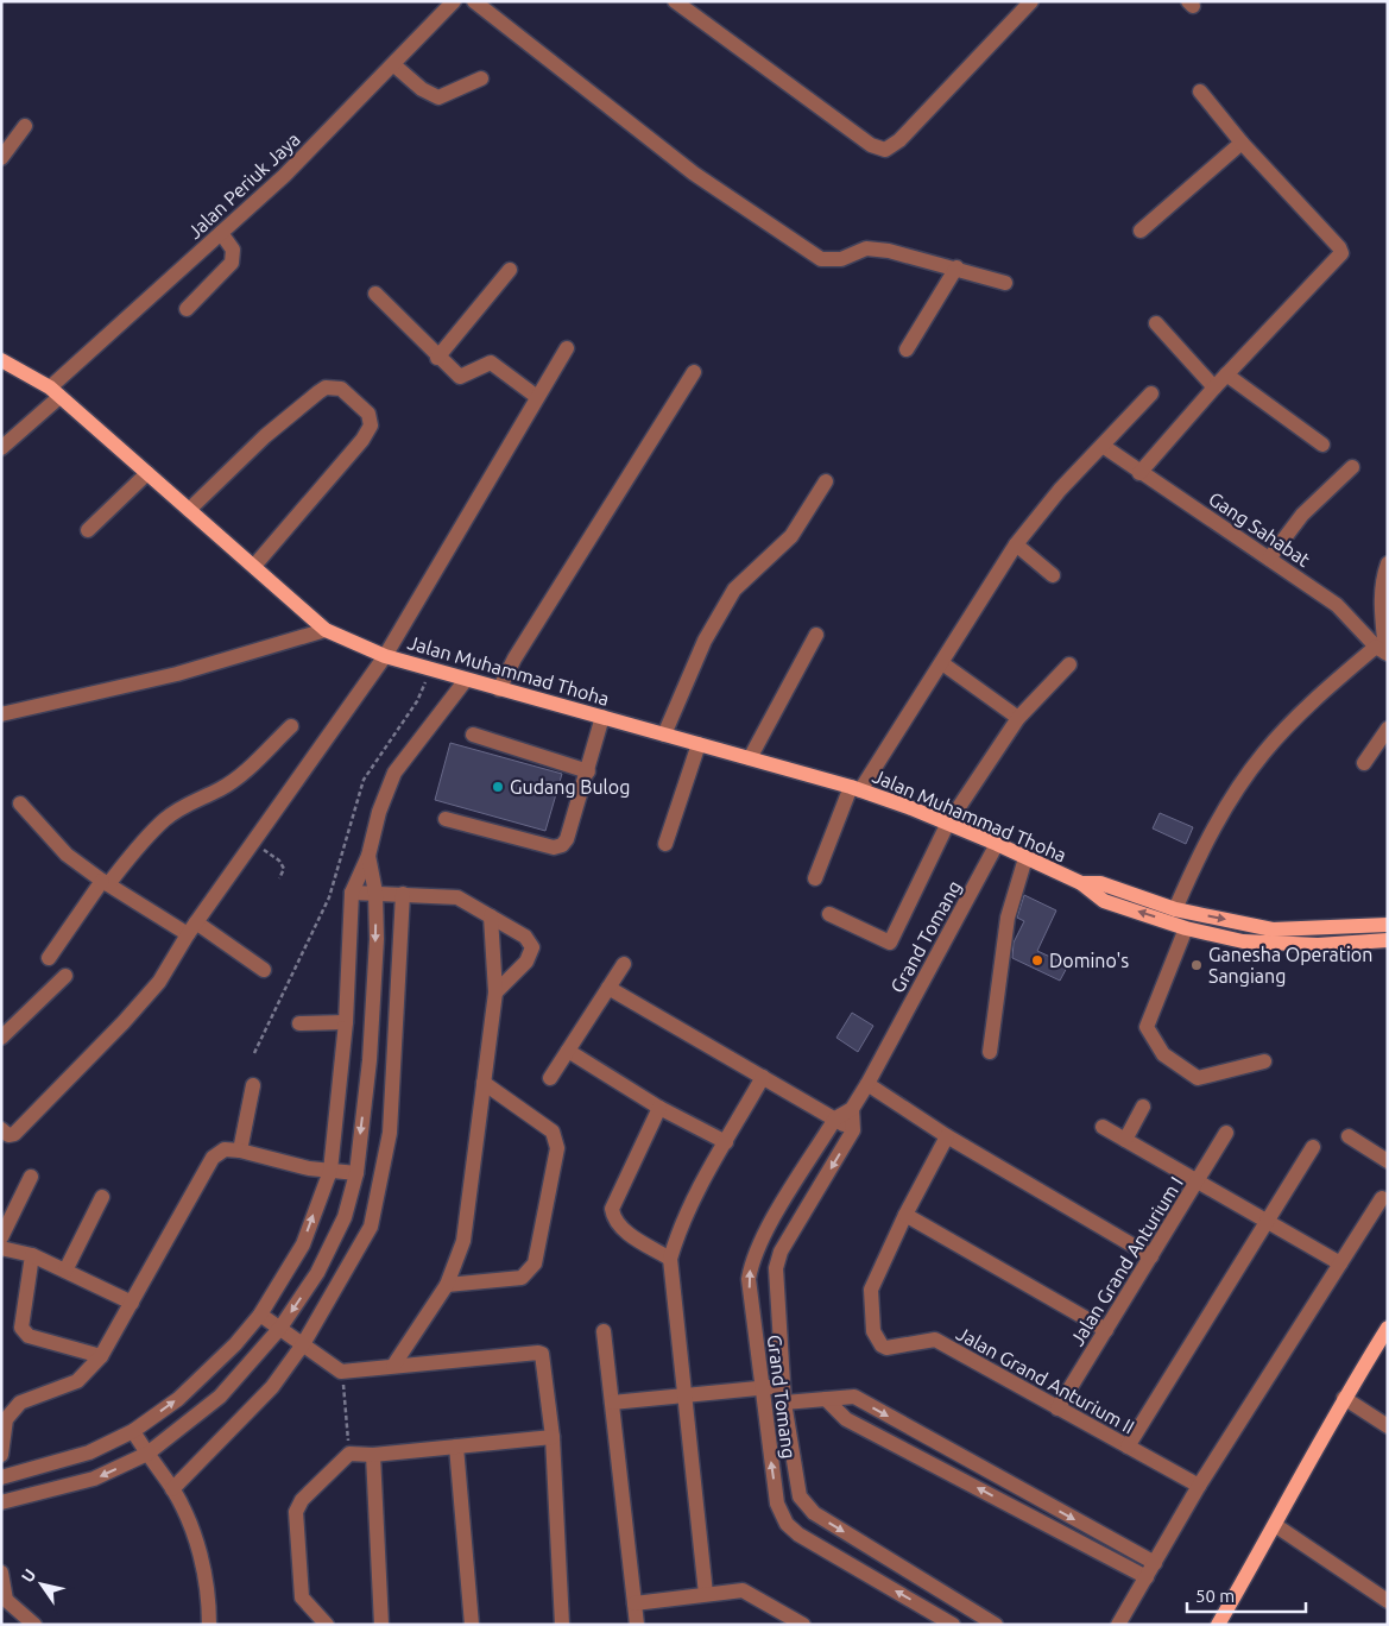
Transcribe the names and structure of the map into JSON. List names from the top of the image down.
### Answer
{
  "streets": {
    "main road": ["Jalan Muhammad Thoha"],
    "street": [
      "Jalan Periuk Jaya",
      "Gang Sahabat",
      "Grand Tomang",
      "Jalan Grand Anturium I",
      "Jalan Grand Anturium II"
    ]
  },
  "crossings": [
    ["Jalan Periuk Jaya", "Jalan Muhammad Thoha"],
    ["Jalan Muhammad Thoha", "Grand Tomang"],
    ["Jalan Grand Anturium I", "Jalan Grand Anturium II"]
  ],
  "places": ["Gudang Bulog", "Domino's", "Ganesha Operation Sangiang"],
  "scale_bar": "50 m",
  "north": "top left"
}
